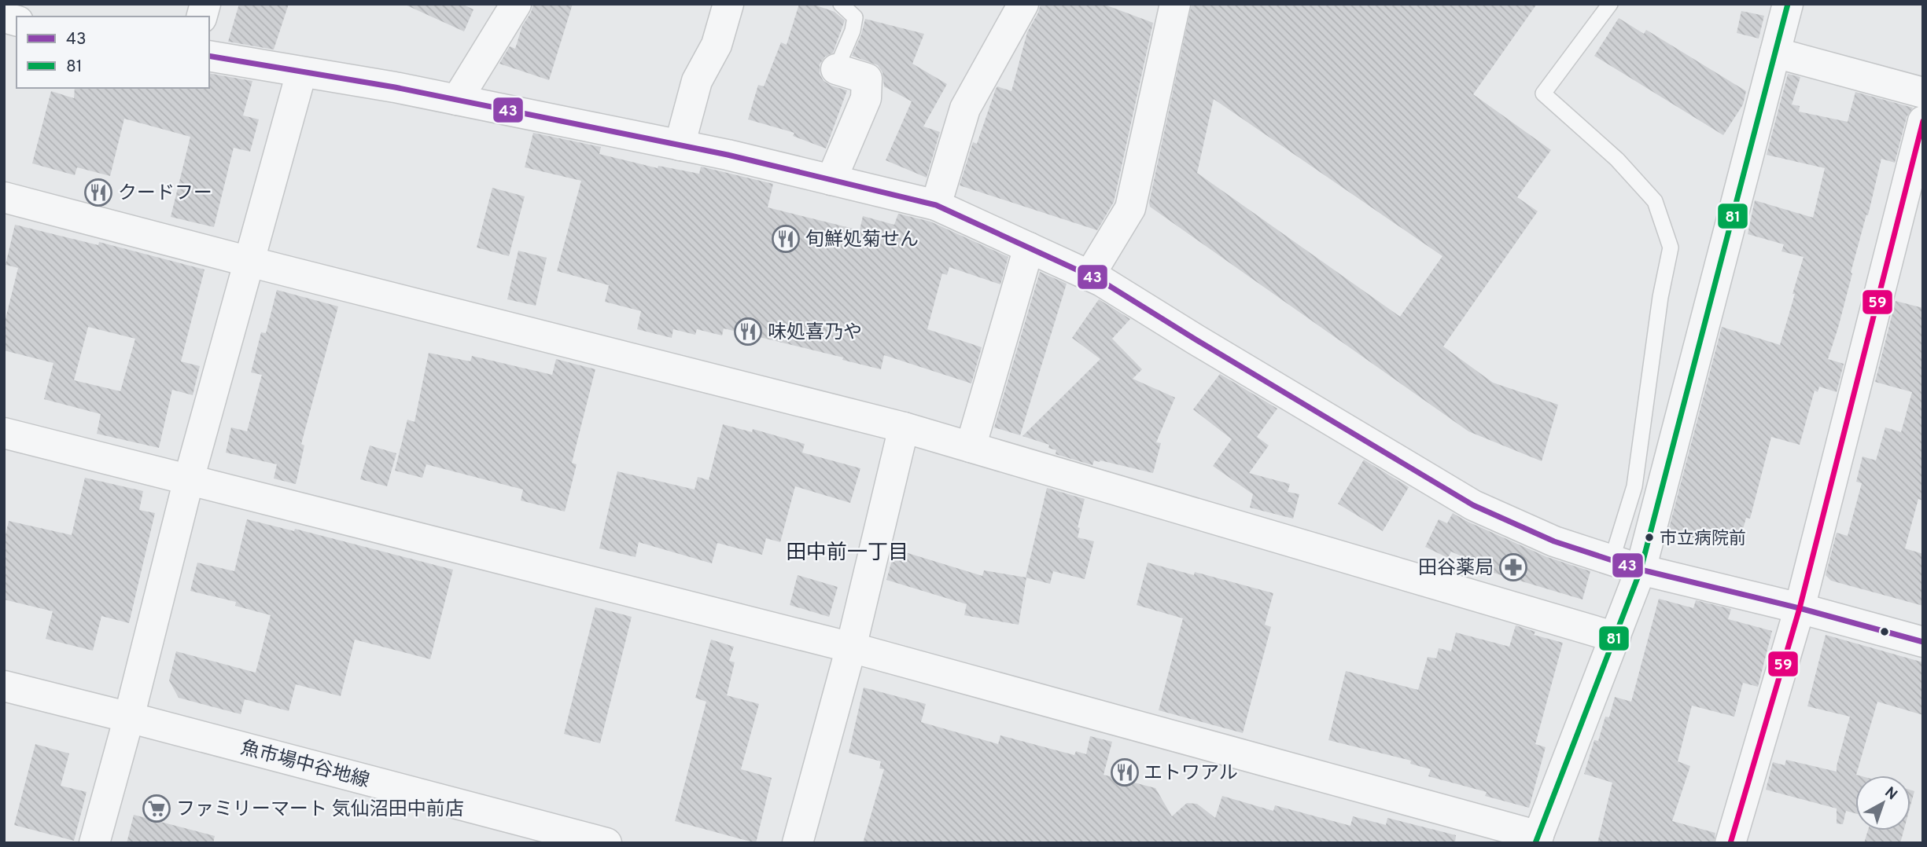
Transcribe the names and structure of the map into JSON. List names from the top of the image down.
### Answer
{
  "streets": {
    "street": ["魚市場中谷地線"]
  },
  "districts": ["田中前一丁目"],
  "places": {
    "restaurant": [
      "クードフー",
      "旬鮮処菊せん",
      "味処喜乃や",
      "エトワアル"
    ],
    "other": ["市立病院前"],
    "pharmacy": ["田谷薬局"],
    "supermarket": ["ファミリーマート 気仙沼田中前店"]
  },
  "lines": ["transit line 81", "transit line 43", "transit line 59"],
  "legend": ["43", "81"],
  "north": "top right"
}
